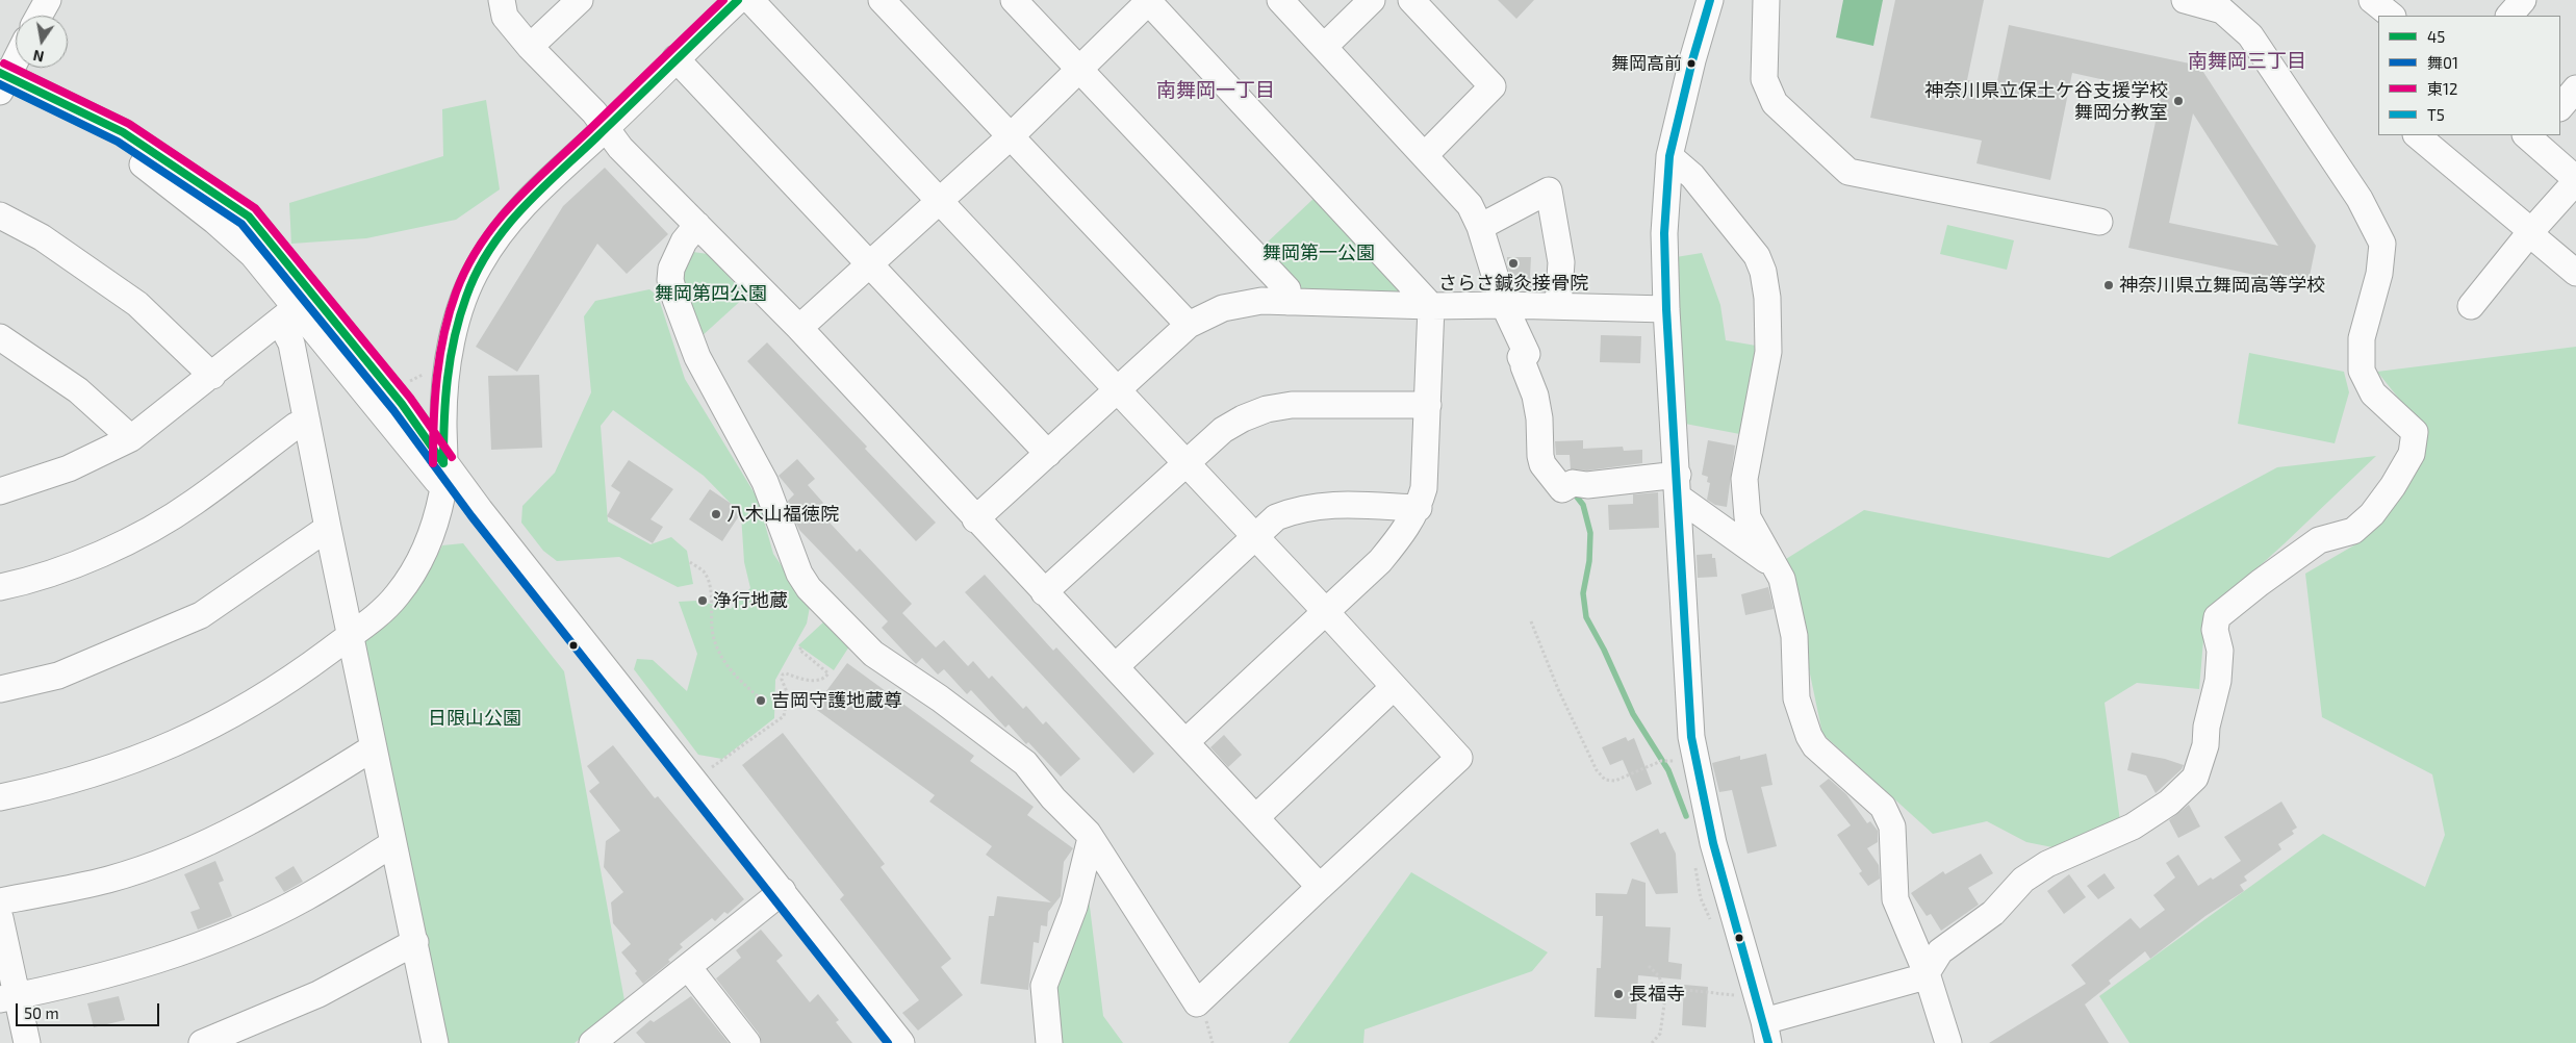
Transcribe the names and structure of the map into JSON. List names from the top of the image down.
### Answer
{
  "districts": ["南舞岡三丁目", "南舞岡一丁目"],
  "parks": ["舞岡第一公園", "舞岡第四公園", "日限山公園"],
  "places": [
    "舞岡高前",
    "神奈川県立保土ケ谷支援学校 舞岡分教室",
    "さらさ鍼灸接骨院",
    "神奈川県立舞岡高等学校",
    "八木山福徳院",
    "浄行地蔵",
    "吉岡守護地蔵尊",
    "長福寺"
  ],
  "lines": [
    "transit line 45",
    "transit line 東12",
    "transit line T5",
    "transit line 舞01"
  ],
  "legend": [
    "45",
    "舞01",
    "東12",
    "T5"
  ],
  "scale_bar": "50 m",
  "north": "bottom"
}
